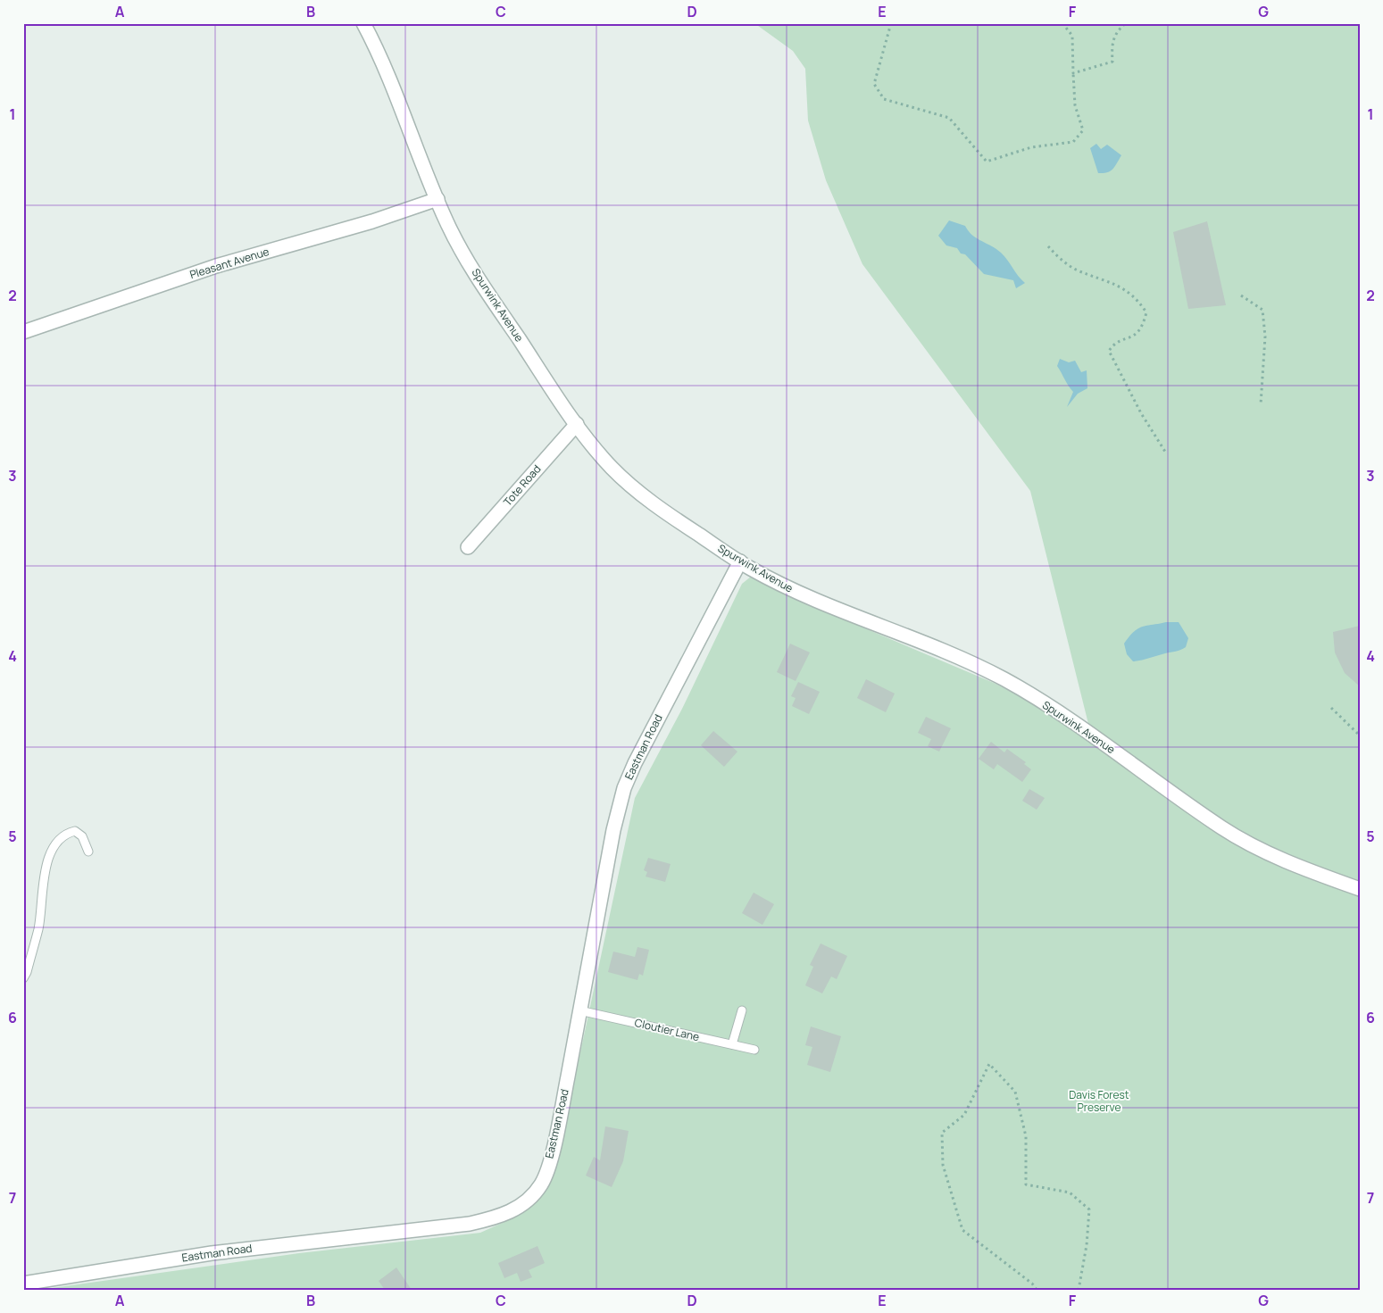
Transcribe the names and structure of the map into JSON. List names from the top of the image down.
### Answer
{
  "streets": {
    "street": [
      "Pleasant Avenue",
      "Spurwink Avenue",
      "Tote Road",
      "Eastman Road"
    ],
    "lane": ["Cloutier Lane"]
  },
  "crossings": [
    ["Pleasant Avenue", "Spurwink Avenue"],
    ["Spurwink Avenue", "Tote Road"],
    ["Spurwink Avenue", "Eastman Road"],
    ["Eastman Road", "Cloutier Lane"]
  ],
  "parks": ["Davis Forest Preserve"],
  "grid": {
    "columns": [
      "A",
      "B",
      "C",
      "D",
      "E",
      "F",
      "G"
    ],
    "rows": [
      "1",
      "2",
      "3",
      "4",
      "5",
      "6",
      "7"
    ]
  }
}
